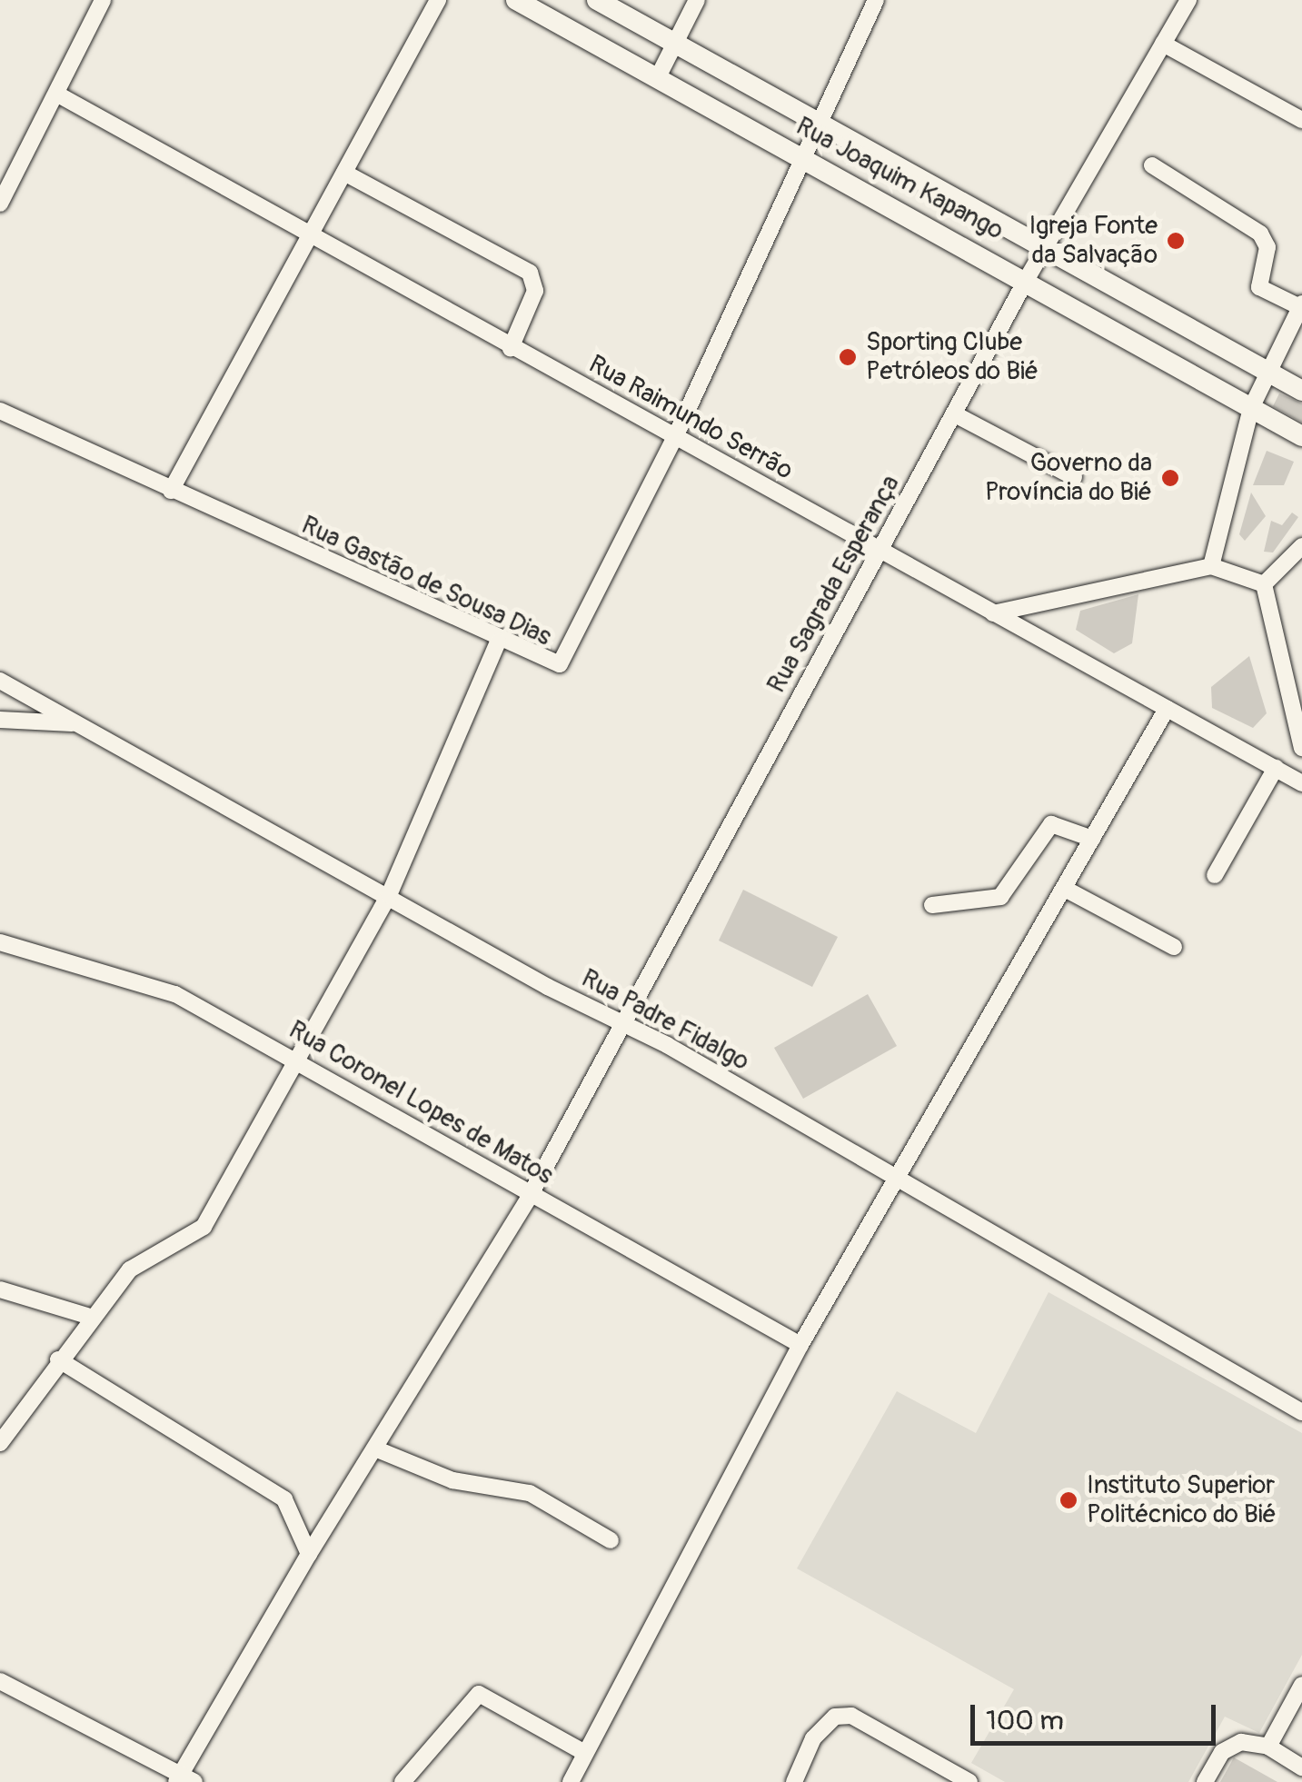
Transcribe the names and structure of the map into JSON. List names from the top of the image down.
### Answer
{
  "streets": {
    "main road": ["Rua Joaquim Kapango"],
    "street": [
      "Rua Raimundo Serrão",
      "Rua Gastão de Sousa Dias",
      "Rua Sagrada Esperança",
      "Rua Padre Fidalgo",
      "Rua Coronel Lopes de Matos"
    ]
  },
  "crossings": [
    ["Rua Joaquim Kapango", "Rua Gastão de Sousa Dias"],
    ["Rua Joaquim Kapango", "Rua Sagrada Esperança"],
    ["Rua Raimundo Serrão", "Rua Gastão de Sousa Dias"],
    ["Rua Raimundo Serrão", "Rua Sagrada Esperança"],
    ["Rua Sagrada Esperança", "Rua Padre Fidalgo"],
    ["Rua Sagrada Esperança", "Rua Coronel Lopes de Matos"]
  ],
  "places": [
    "Igreja Fonte da Salvação",
    "Sporting Clube Petróleos do Bié",
    "Governo da Província do Bié",
    "Instituto Superior Politécnico do Bié"
  ],
  "scale_bar": "100 m"
}
